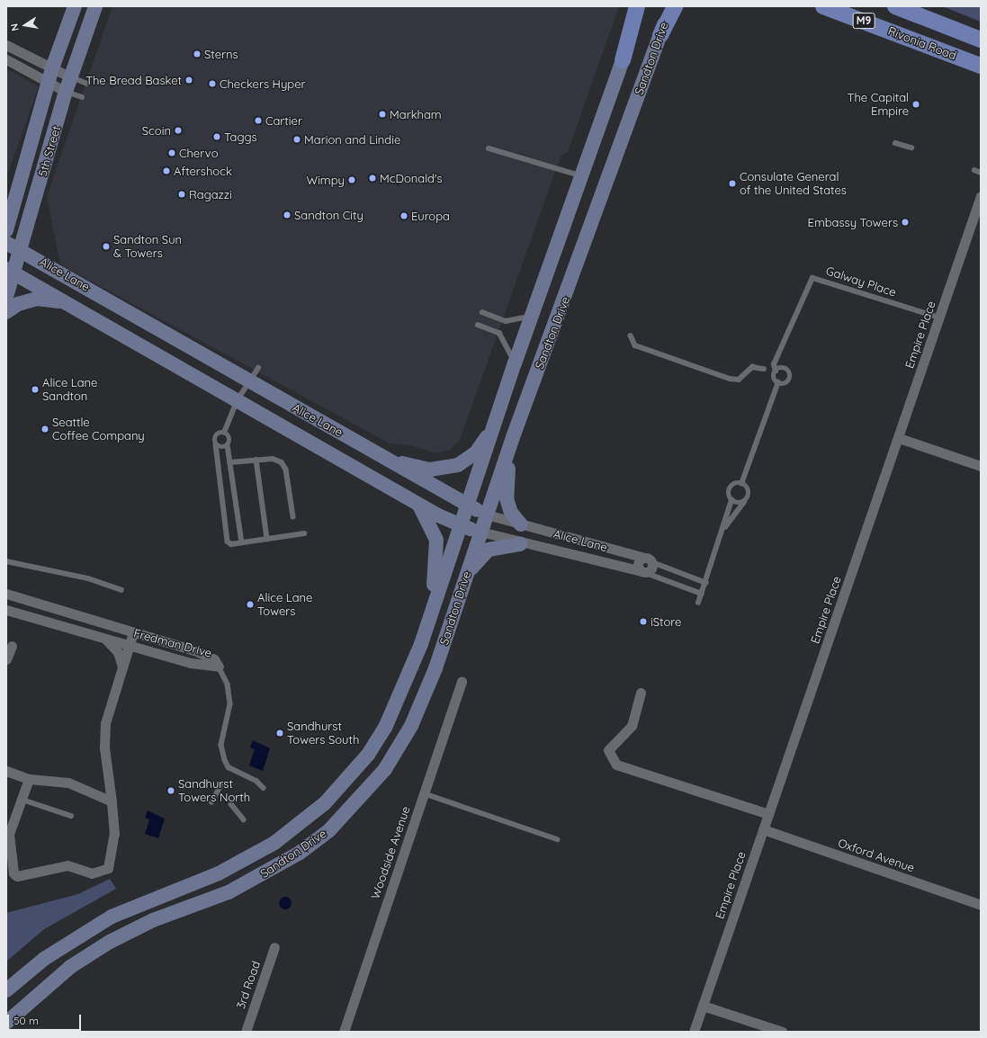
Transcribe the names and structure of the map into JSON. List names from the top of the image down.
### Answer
{
  "streets": {
    "main road": [
      "M9",
      "Rivonia Road",
      "Sandton Drive",
      "5th Street",
      "Alice Lane"
    ],
    "street": [
      "Empire Place",
      "Fredman Drive",
      "Woodside Avenue",
      "Oxford Avenue",
      "3rd Road"
    ],
    "lane": ["Galway Place"]
  },
  "crossings": [
    ["Sandton Drive", "Alice Lane"],
    ["5th Street", "Alice Lane"],
    ["Galway Place", "Empire Place"],
    ["Empire Place", "Oxford Avenue"]
  ],
  "places": [
    "Sterns",
    "The Bread Basket",
    "Checkers Hyper",
    "The Capital Empire",
    "Markham",
    "Cartier",
    "Scoin",
    "Taggs",
    "Marion and Lindie",
    "Chervo",
    "Aftershock",
    "McDonald's",
    "Wimpy",
    "Consulate General of the United States",
    "Ragazzi",
    "Sandton City",
    "Europa",
    "Embassy Towers",
    "Sandton Sun & Towers",
    "Alice Lane Sandton",
    "Seattle Coffee Company",
    "Alice Lane Towers",
    "iStore",
    "Sandhurst Towers South",
    "Sandhurst Towers North"
  ],
  "scale_bar": "50 m",
  "north": "left"
}
